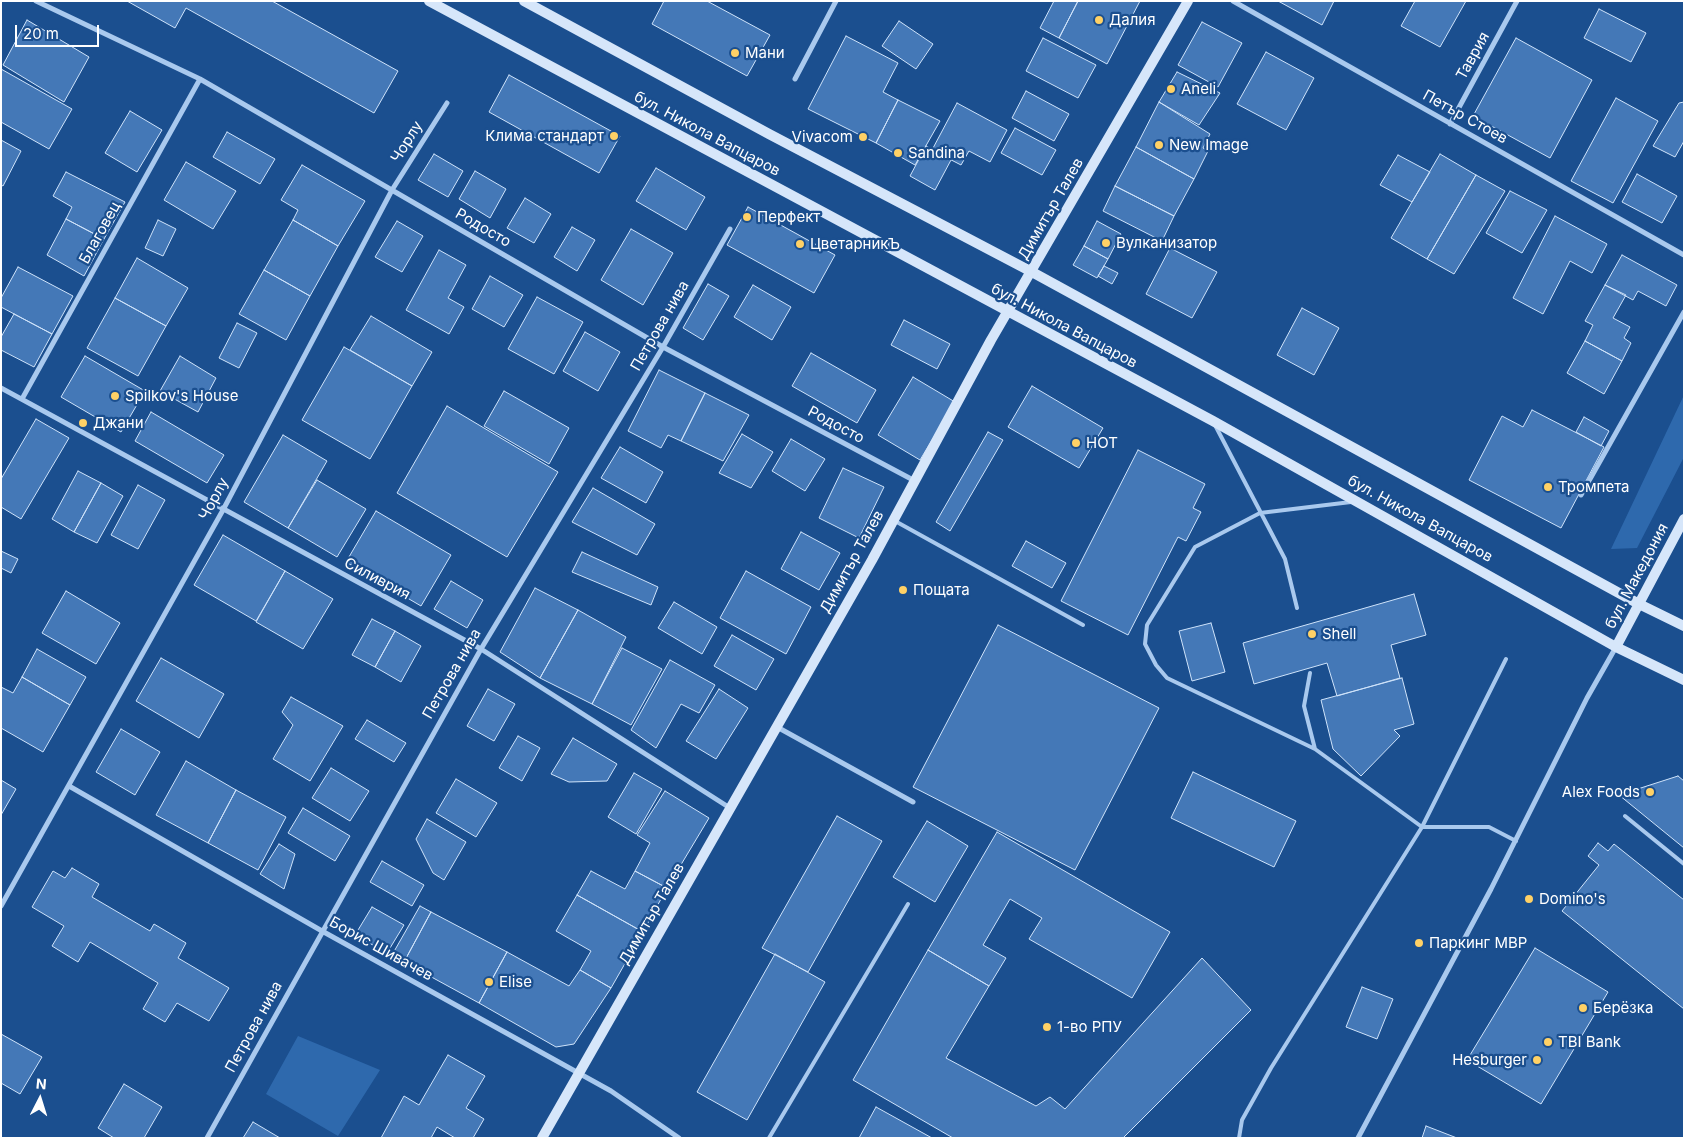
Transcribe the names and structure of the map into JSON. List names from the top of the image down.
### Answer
{
  "streets": {
    "street": [
      "Таврия",
      "Петър Стоев",
      "бул. Никола Вапцаров",
      "Чорлу",
      "Димитър Талев",
      "Родосто",
      "Благовец",
      "Петрова нива",
      "бул. Македония",
      "Силиврия",
      "Борис Шивачев"
    ]
  },
  "crossings": [
    ["Таврия", "Петър Стоев"],
    ["бул. Никола Вапцаров", "Димитър Талев"],
    ["бул. Никола Вапцаров", "бул. Македония"],
    ["Чорлу", "Родосто"],
    ["Чорлу", "Силиврия"],
    ["Чорлу", "Борис Шивачев"],
    ["Димитър Талев", "Родосто"],
    ["Димитър Талев", "Силиврия"],
    ["Димитър Талев", "Борис Шивачев"],
    ["Родосто", "Благовец"],
    ["Родосто", "Петрова нива"],
    ["Благовец", "Силиврия"],
    ["Петрова нива", "Силиврия"],
    ["Петрова нива", "Борис Шивачев"]
  ],
  "places": [
    "Далия",
    "Мани",
    "Aneli",
    "Клима стандарт",
    "Vivacom",
    "New Image",
    "Sandina",
    "Перфект",
    "Вулканизатор",
    "ЦветарникЪ",
    "Spilkov's House",
    "Джани",
    "HOT",
    "Тромпета",
    "Пощата",
    "Shell",
    "Alex Foods",
    "Domino's",
    "Паркинг МВР",
    "Elise",
    "Берёзка",
    "1-во РПУ",
    "TBI Bank",
    "Hesburger"
  ],
  "scale_bar": "20 m",
  "north": "top"
}
